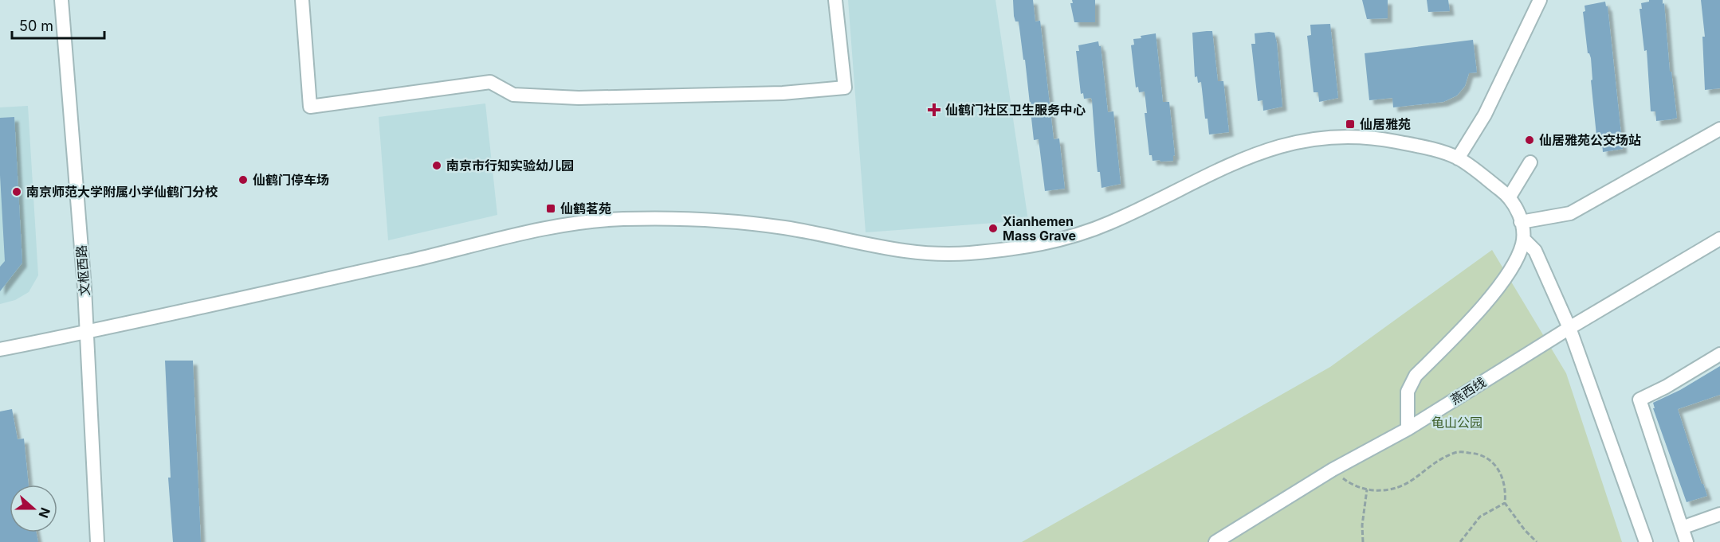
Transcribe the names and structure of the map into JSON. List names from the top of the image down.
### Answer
{
  "streets": {
    "street": ["文枢西路", "燕西线"]
  },
  "parks": ["龟山公园"],
  "places": {
    "health": ["仙鹤门社区卫生服务中心"],
    "transit": ["仙居雅苑", "仙鹤茗苑"],
    "other": [
      "仙居雅苑公交场站",
      "南京市行知实验幼儿园",
      "仙鹤门停车场",
      "南京师范大学附属小学仙鹤门分校",
      "Xianhemen Mass Grave"
    ]
  },
  "scale_bar": "50 m",
  "north": "right"
}
